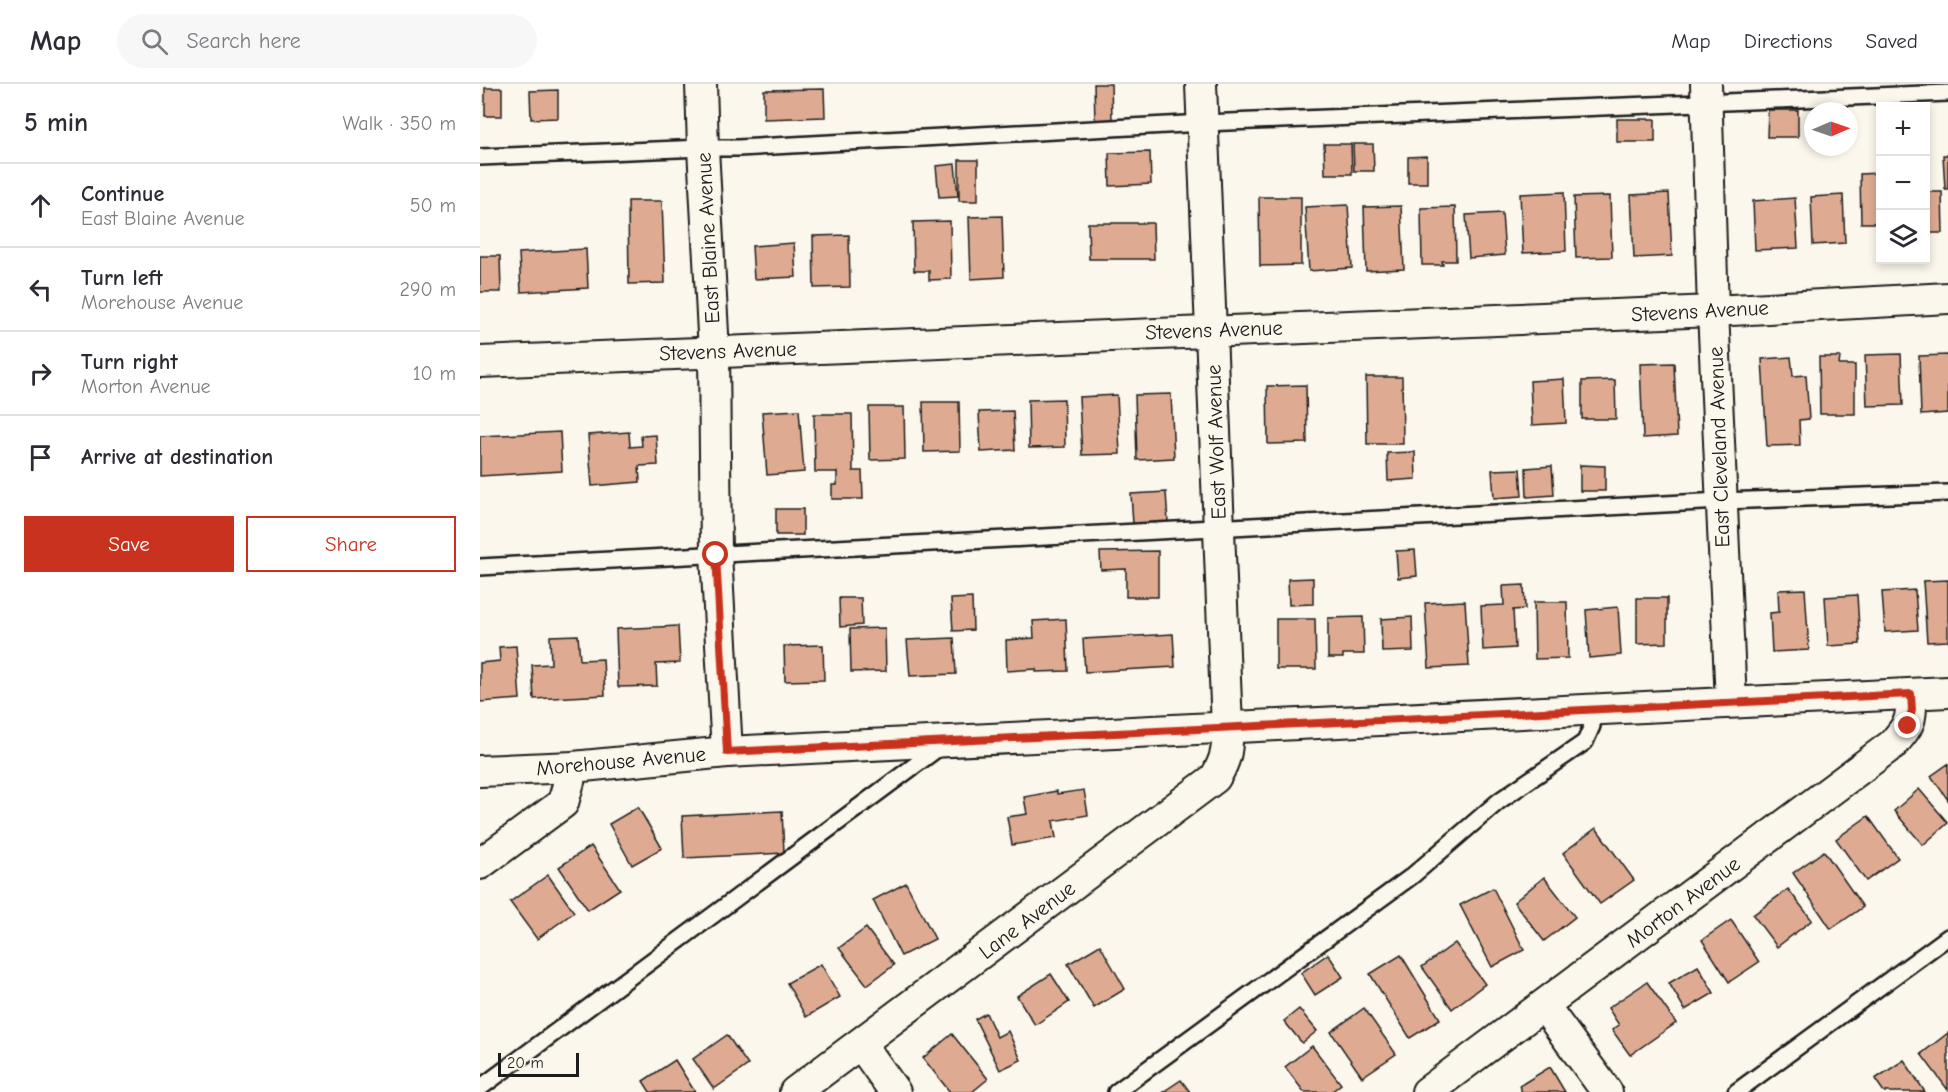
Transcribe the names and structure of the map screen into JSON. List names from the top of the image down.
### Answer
{
  "streets": {
    "street": [
      "East Blaine Avenue",
      "Stevens Avenue",
      "East Wolf Avenue",
      "East Cleveland Avenue",
      "Morehouse Avenue",
      "Morton Avenue",
      "Lane Avenue"
    ]
  },
  "crossings": [
    ["East Blaine Avenue", "Stevens Avenue"],
    ["East Blaine Avenue", "Morehouse Avenue"],
    ["Stevens Avenue", "East Wolf Avenue"],
    ["Stevens Avenue", "East Cleveland Avenue"],
    ["East Wolf Avenue", "Morehouse Avenue"],
    ["East Wolf Avenue", "Lane Avenue"],
    ["East Cleveland Avenue", "Morehouse Avenue"],
    ["Morehouse Avenue", "Morton Avenue"],
    ["Morehouse Avenue", "Lane Avenue"]
  ],
  "scale_bar": "20 m",
  "north": "right",
  "page": {
    "header": "Map",
    "search": "Search here",
    "nav": ["Map", "Directions", "Saved"],
    "heading": ["5 min", "Walk · 350 m"],
    "map_buttons": ["+", "−"],
    "list": [
      ["Continue", "East Blaine Avenue", "50 m"],
      ["Turn left", "Morehouse Avenue", "290 m"],
      ["Turn right", "Morton Avenue", "10 m"],
      "Arrive at destination"
    ],
    "buttons": ["Save", "Share"],
    "scale": "20 m"
  }
}
